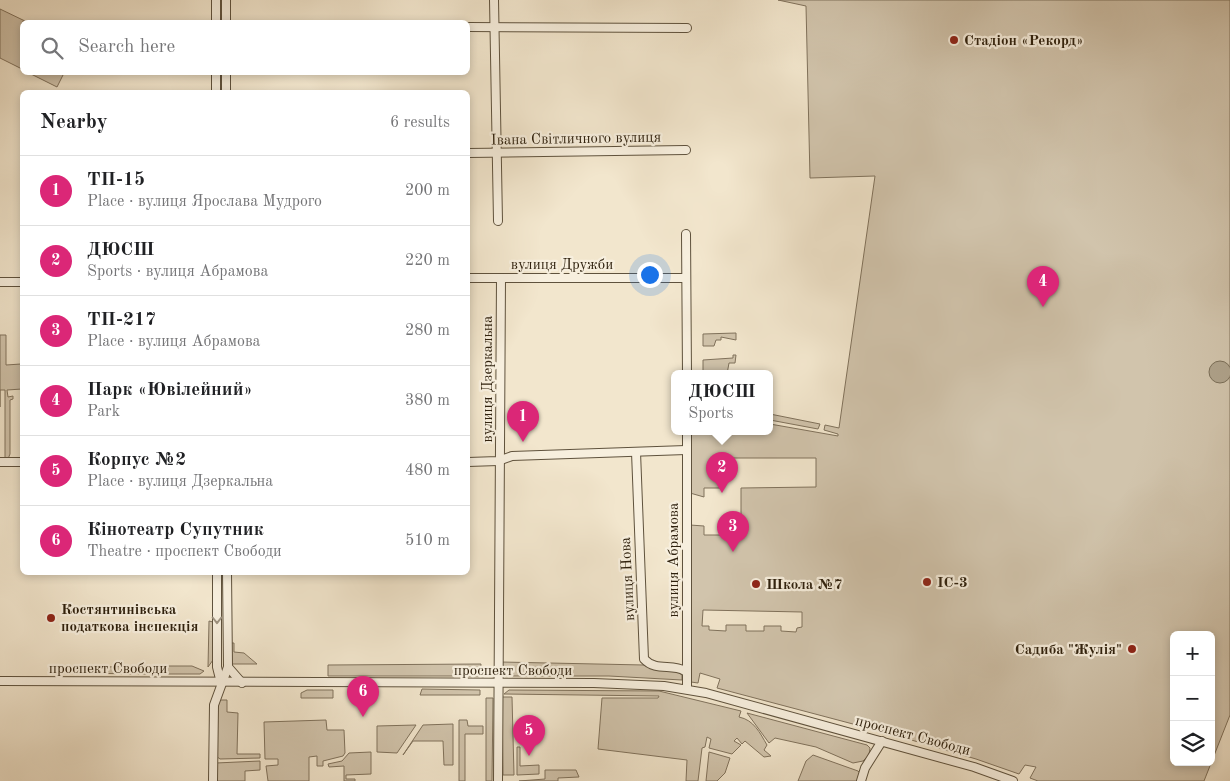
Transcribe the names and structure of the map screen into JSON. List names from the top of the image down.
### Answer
{
  "streets": {
    "street": [
      "Івана Світличного вулиця",
      "вулиця Дружби",
      "вулиця Дзеркальна",
      "вулиця Абрамова",
      "вулиця Нова",
      "проспект Свободи"
    ]
  },
  "crossings": [
    ["вулиця Дружби", "вулиця Дзеркальна"],
    ["вулиця Дзеркальна", "проспект Свободи"],
    ["вулиця Абрамова", "вулиця Нова"],
    ["вулиця Абрамова", "проспект Свободи"]
  ],
  "places": [
    "Стадіон «Рекорд»",
    "ІС-3",
    "Школа №7",
    "Костянтинівська податкова інспекція",
    "Садиба \"Жулія\""
  ],
  "page": {
    "search": "Search here",
    "heading": ["Nearby", "6 results"],
    "list": [
      {
        "mark": "1",
        "name": "ТП-15",
        "note": "Place · вулиця Ярослава Мудрого",
        "value": "200 m"
      },
      {
        "mark": "2",
        "name": "ДЮСШ",
        "note": "Sports · вулиця Абрамова",
        "value": "220 m"
      },
      {
        "mark": "3",
        "name": "ТП-217",
        "note": "Place · вулиця Абрамова",
        "value": "280 m"
      },
      {
        "mark": "4",
        "name": "Парк «Ювілейний»",
        "note": "Park",
        "value": "380 m"
      },
      {
        "mark": "5",
        "name": "Корпус №2",
        "note": "Place · вулиця Дзеркальна",
        "value": "480 m"
      },
      {
        "mark": "6",
        "name": "Кінотеатр Супутник",
        "note": "Theatre · проспект Свободи",
        "value": "510 m"
      }
    ],
    "pins": [
      "4",
      "1",
      "2",
      "3",
      "6",
      "5"
    ],
    "popup": ["ДЮСШ", "Sports"],
    "map_buttons": ["+", "−"]
  }
}
